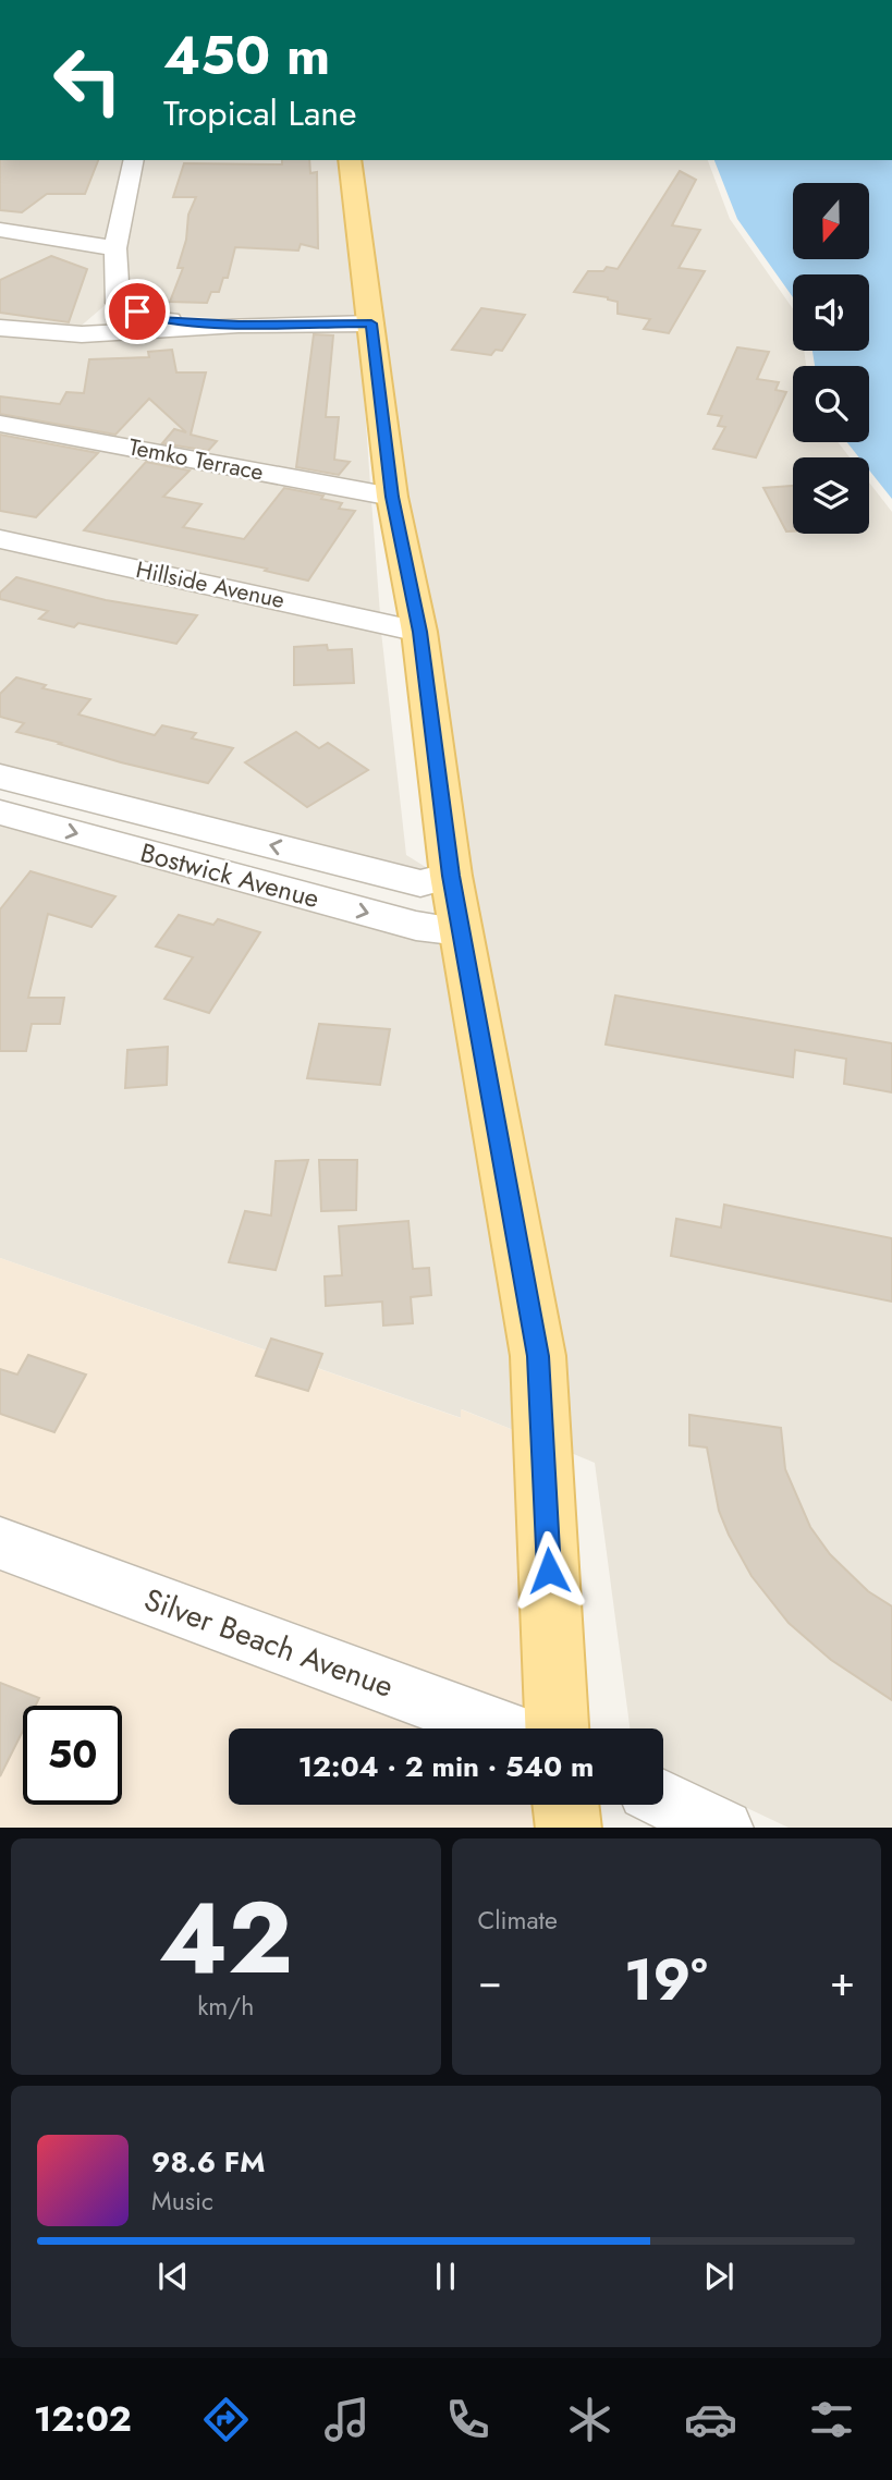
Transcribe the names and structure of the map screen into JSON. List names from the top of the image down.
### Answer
{
  "streets": {
    "street": [
      "Temko Terrace",
      "Hillside Avenue",
      "Bostwick Avenue",
      "Silver Beach Avenue"
    ]
  },
  "north": "bottom",
  "page": {
    "turn": ["450 m", "Tropical Lane"],
    "limit": "50",
    "trip": "12:04 · 2 min · 540 m",
    "tile": [
      ["42", "km/h"],
      "Climate"
    ],
    "heat": ["−", "19°", "+"],
    "song": ["98.6 FM", "Music"],
    "tabs": "12:02"
  }
}
